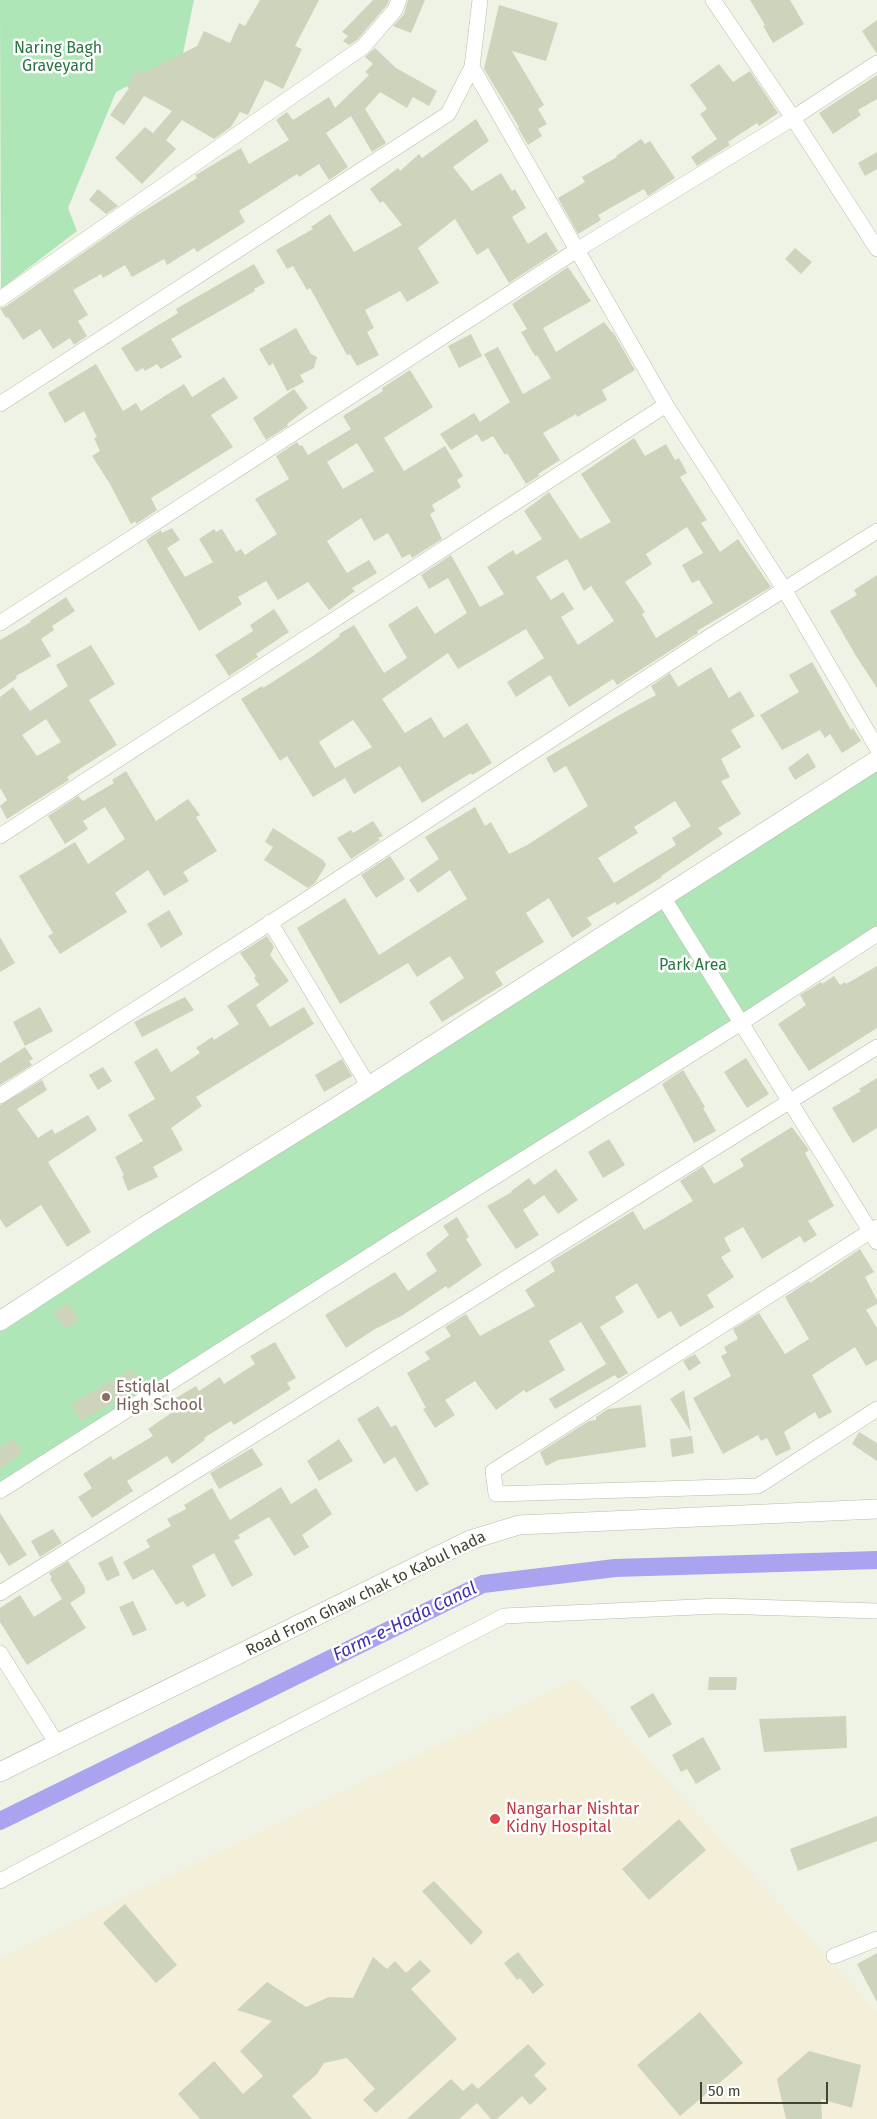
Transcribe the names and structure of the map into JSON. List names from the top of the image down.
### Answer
{
  "streets": {
    "street": ["Road From Ghaw chak to Kabul hada"]
  },
  "water": ["Farm-e-Hada Canal"],
  "parks": ["Naring Bagh Graveyard", "Park Area"],
  "places": ["Estiqlal High School", "Nangarhar Nishtar Kidny Hospital"],
  "scale_bar": "50 m"
}
